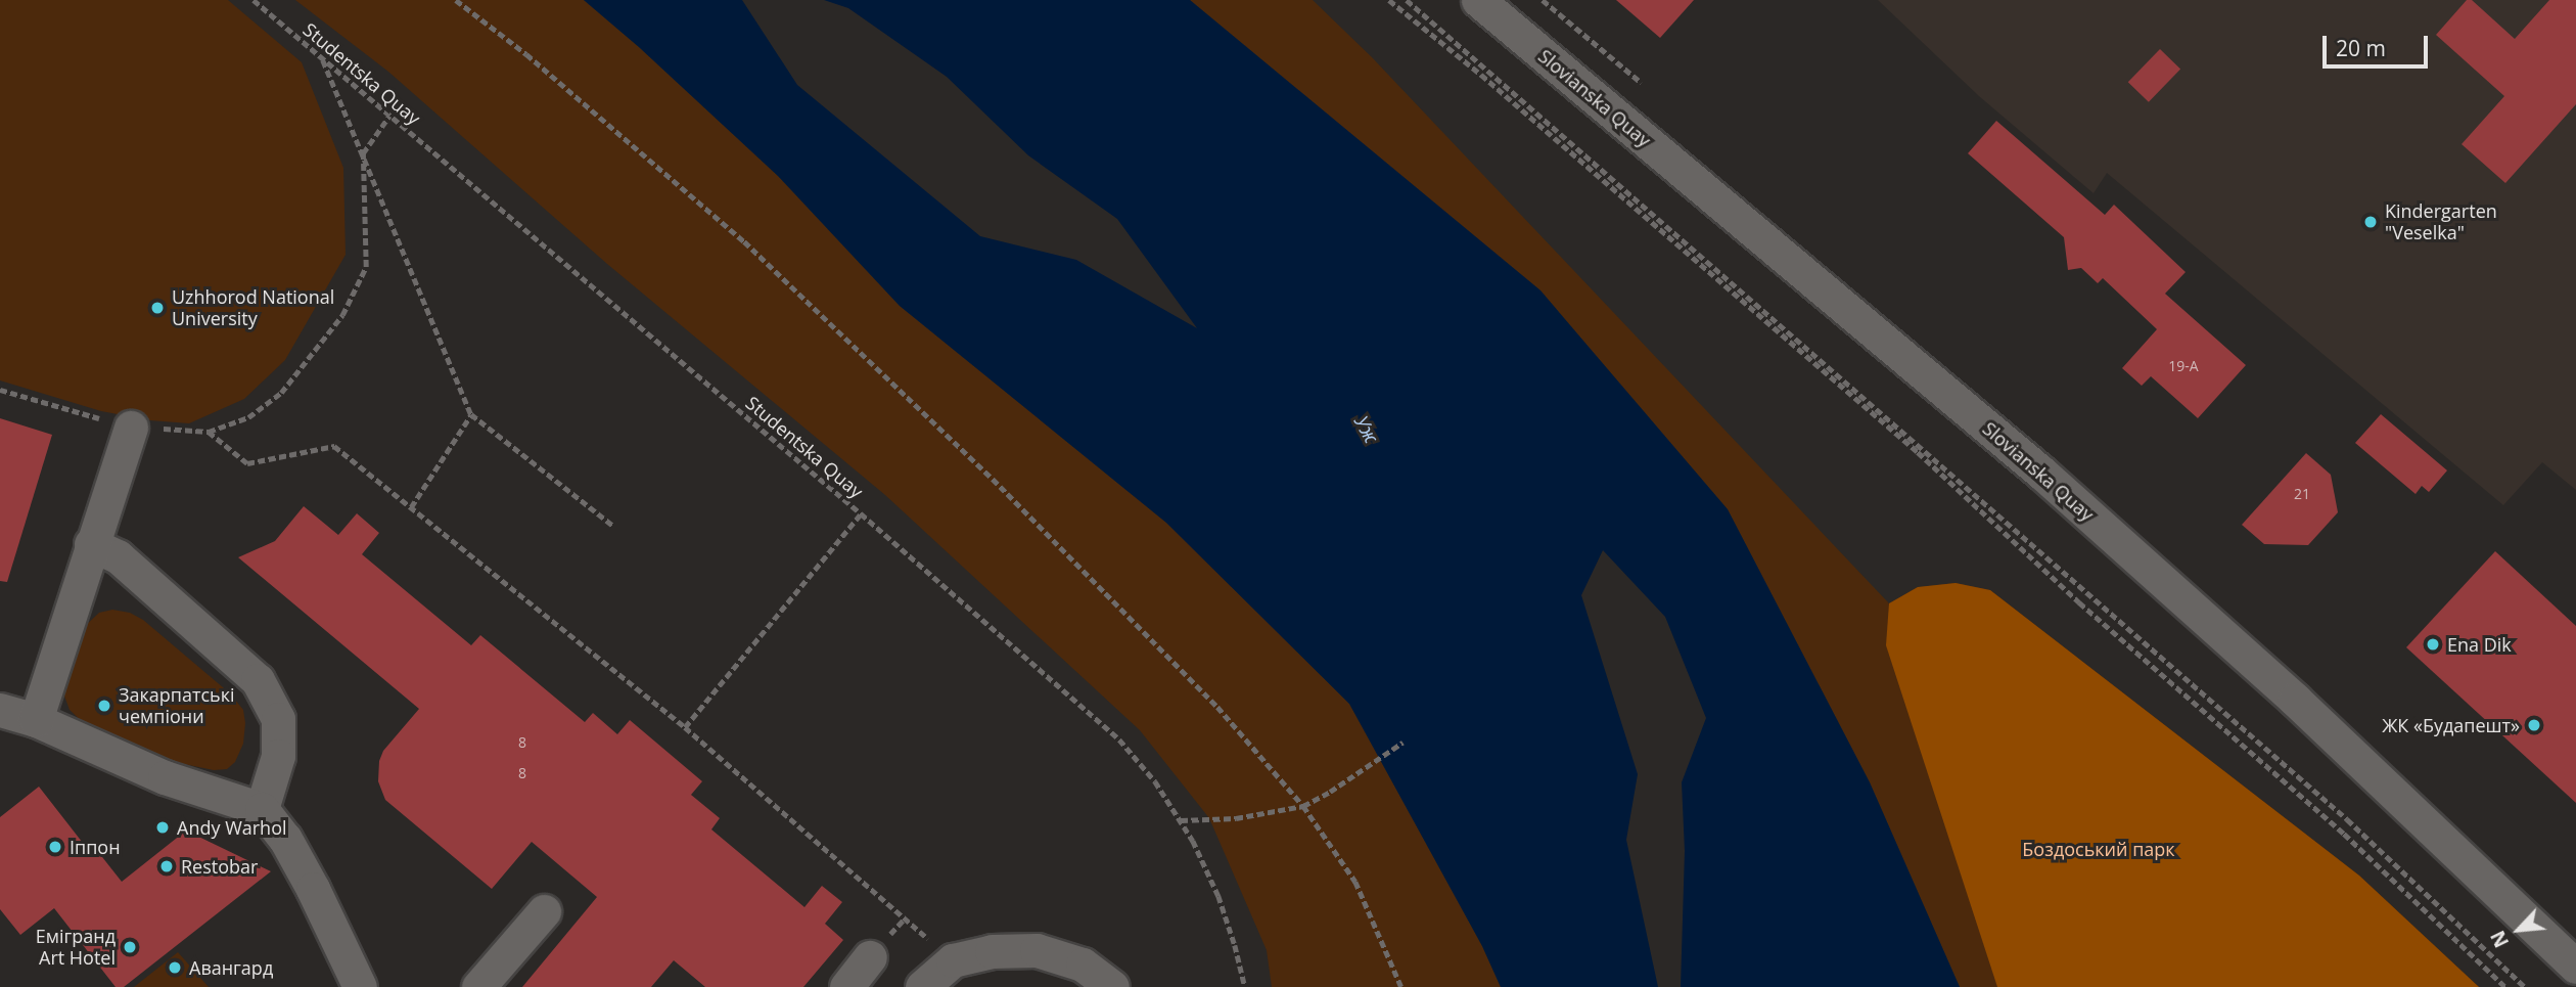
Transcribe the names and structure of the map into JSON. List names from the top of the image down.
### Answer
{
  "streets": {
    "street": ["Slovianska Quay"],
    "path": ["Studentska Quay"]
  },
  "water": ["Уж"],
  "parks": ["Боздоський парк"],
  "places": [
    "Kindergarten \"Veselka\"",
    "Uzhhorod National University",
    "Ena Dik",
    "Закарпатські чемпіони",
    "ЖК «Будапешт»",
    "Andy Warhol",
    "Іппон",
    "Restobar",
    "Емігранд Art Hotel",
    "Авангард"
  ],
  "house_numbers": [
    "19-А",
    "21",
    "8",
    "8"
  ],
  "scale_bar": "20 m",
  "north": "bottom left"
}
